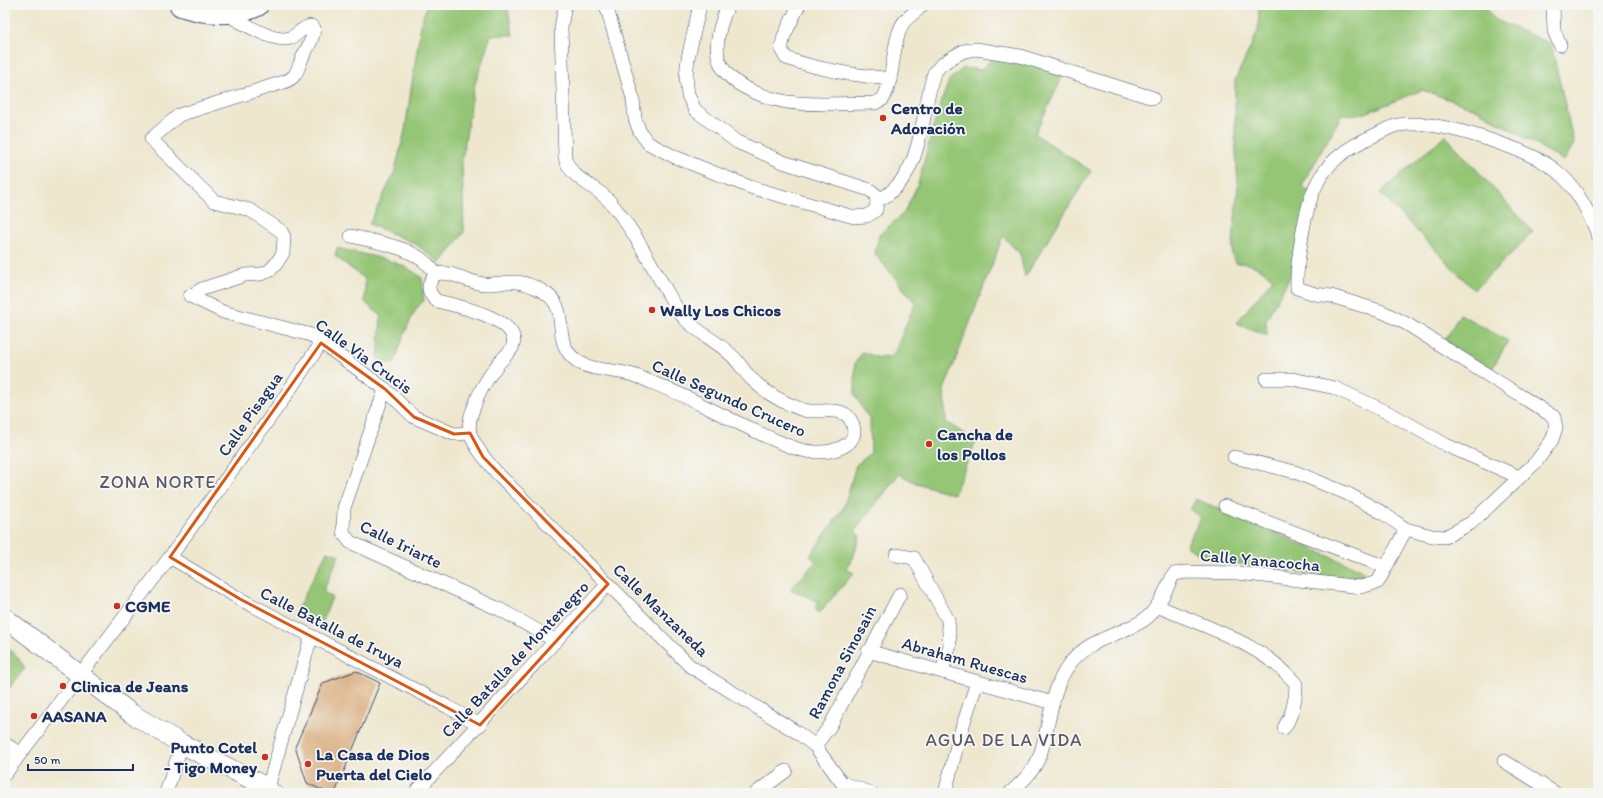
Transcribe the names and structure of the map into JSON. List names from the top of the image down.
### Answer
{
  "streets": {
    "street": [
      "Calle Via Crucis",
      "Calle Segundo Crucero",
      "Calle Pisagua",
      "Calle Iriarte",
      "Calle Yanacocha",
      "Calle Manzaneda",
      "Calle Batalla de Iruya",
      "Calle Batalla de Montenegro",
      "Abraham Ruescas",
      "Ramona Sinosain"
    ]
  },
  "crossings": [
    ["Calle Via Crucis", "Calle Pisagua"],
    ["Calle Via Crucis", "Calle Iriarte"],
    ["Calle Via Crucis", "Calle Manzaneda"],
    ["Calle Pisagua", "Calle Batalla de Iruya"],
    ["Calle Iriarte", "Calle Batalla de Montenegro"],
    ["Calle Yanacocha", "Abraham Ruescas"],
    ["Calle Manzaneda", "Calle Batalla de Montenegro"],
    ["Calle Manzaneda", "Ramona Sinosain"],
    ["Calle Batalla de Iruya", "Calle Batalla de Montenegro"],
    ["Abraham Ruescas", "Ramona Sinosain"]
  ],
  "districts": ["ZONA NORTE", "AGUA DE LA VIDA"],
  "places": [
    "Centro de Adoración",
    "Wally Los Chicos",
    "Cancha de los Pollos",
    "CGME",
    "Clinica de Jeans",
    "AASANA",
    "Punto Cotel - Tigo Money",
    "La Casa de Dios Puerta del Cielo"
  ],
  "scale_bar": "50 m"
}
